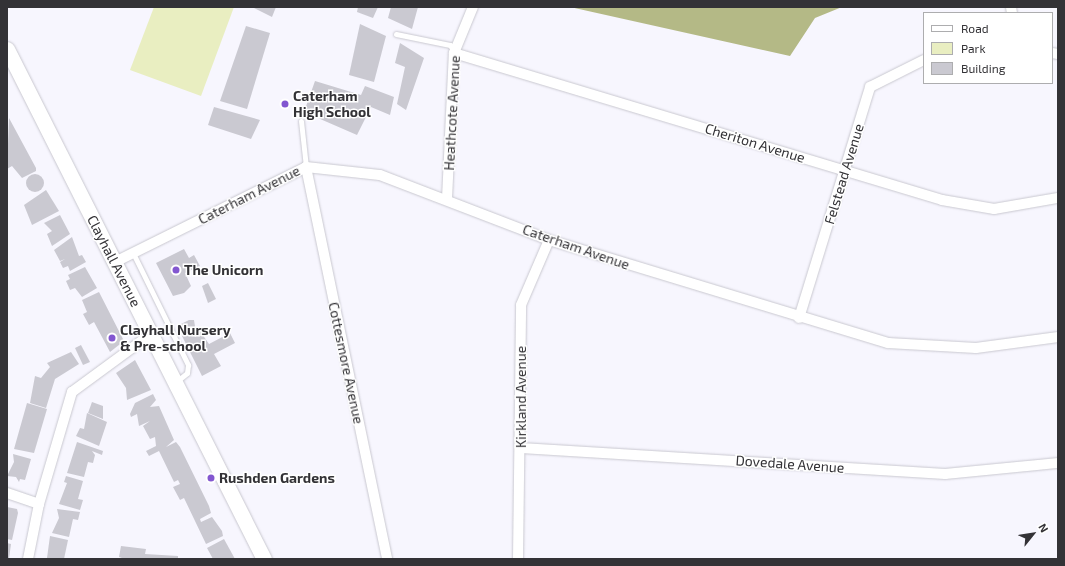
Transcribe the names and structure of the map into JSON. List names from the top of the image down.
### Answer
{
  "streets": {
    "street": [
      "Heathcote Avenue",
      "Cheriton Avenue",
      "Felstead Avenue",
      "Caterham Avenue",
      "Clayhall Avenue",
      "Cottesmore Avenue",
      "Kirkland Avenue",
      "Dovedale Avenue"
    ]
  },
  "crossings": [
    ["Heathcote Avenue", "Cheriton Avenue"],
    ["Heathcote Avenue", "Caterham Avenue"],
    ["Cheriton Avenue", "Felstead Avenue"],
    ["Felstead Avenue", "Caterham Avenue"],
    ["Caterham Avenue", "Clayhall Avenue"],
    ["Caterham Avenue", "Cottesmore Avenue"],
    ["Caterham Avenue", "Kirkland Avenue"],
    ["Kirkland Avenue", "Dovedale Avenue"]
  ],
  "places": [
    "Caterham High School",
    "The Unicorn",
    "Clayhall Nursery & Pre-school",
    "Rushden Gardens"
  ],
  "legend": ["Road", "Park", "Building"],
  "north": "top right"
}
